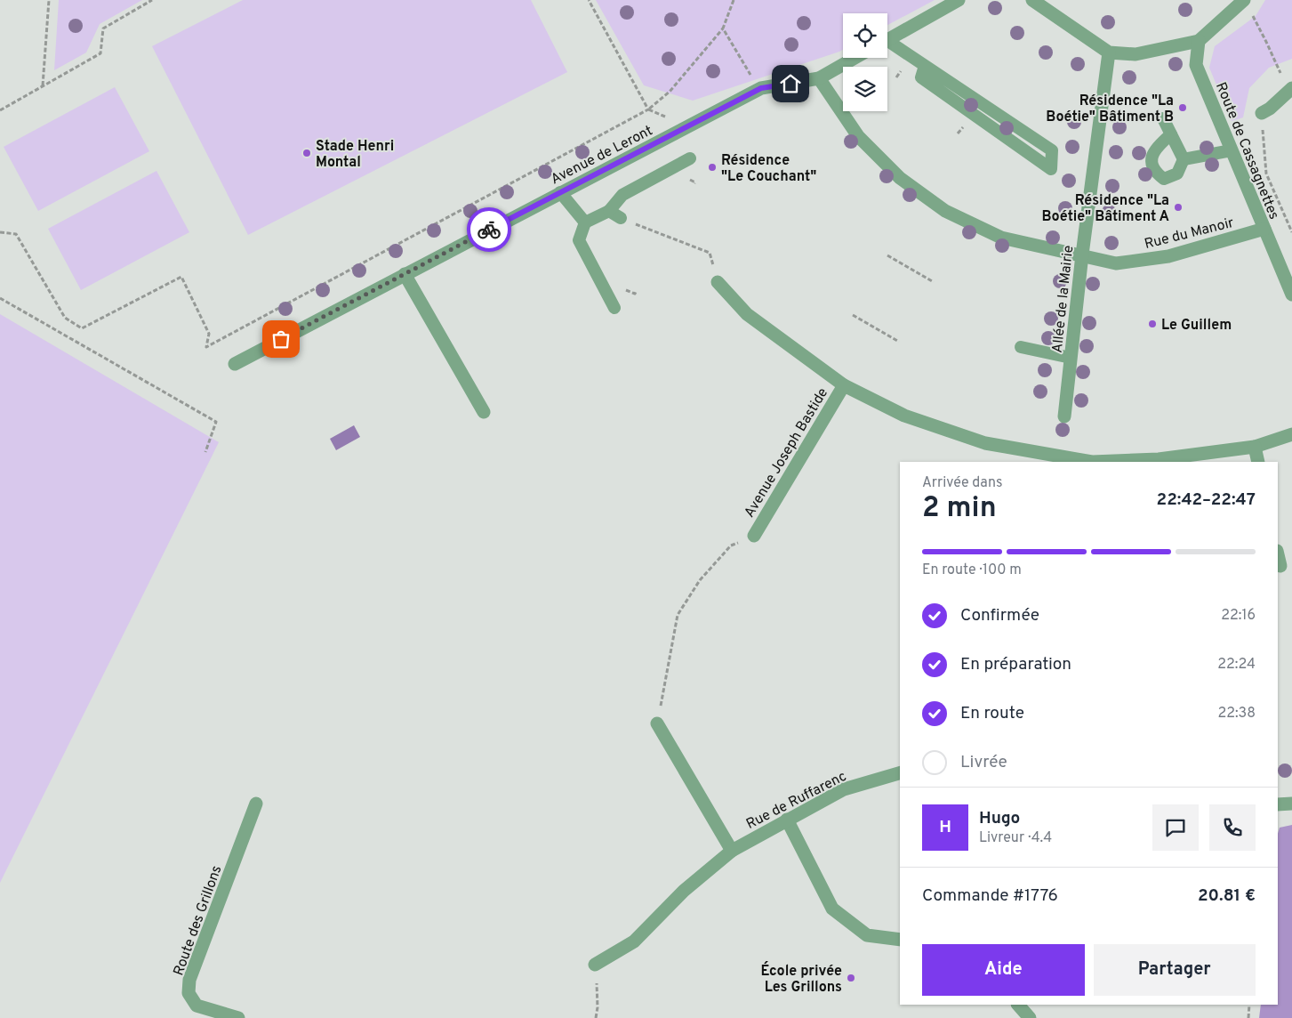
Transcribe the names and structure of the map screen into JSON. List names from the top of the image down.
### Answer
{
  "streets": {
    "street": [
      "Route de Cassagnettes",
      "Avenue de Leront",
      "Rue du Manoir",
      "Allée de la Mairie",
      "Avenue Joseph Bastide",
      "Rue de Ruffarenc",
      "Route des Grillons"
    ]
  },
  "crossings": [
    ["Route de Cassagnettes", "Rue du Manoir"],
    ["Avenue de Leront", "Rue du Manoir"],
    ["Rue du Manoir", "Allée de la Mairie"]
  ],
  "places": [
    "Résidence \"La Boétie\" Bâtiment B",
    "Stade Henri Montal",
    "Résidence \"Le Couchant\"",
    "Résidence \"La Boétie\" Bâtiment A",
    "Le Guillem",
    "École privée Les Grillons"
  ],
  "page": {
    "heading": ["2 min", "Arrivée dans", "22:42–22:47"],
    "panel": [
      "Hugo",
      "Livreur · 4.4",
      "Commande #1776",
      "20.81 €"
    ],
    "bar": "En route · 100 m",
    "list": [
      ["Confirmée", "22:16"],
      ["En préparation", "22:24"],
      ["En route", "22:38"],
      "Livrée"
    ],
    "round": "H",
    "buttons": ["Aide", "Partager"]
  }
}
